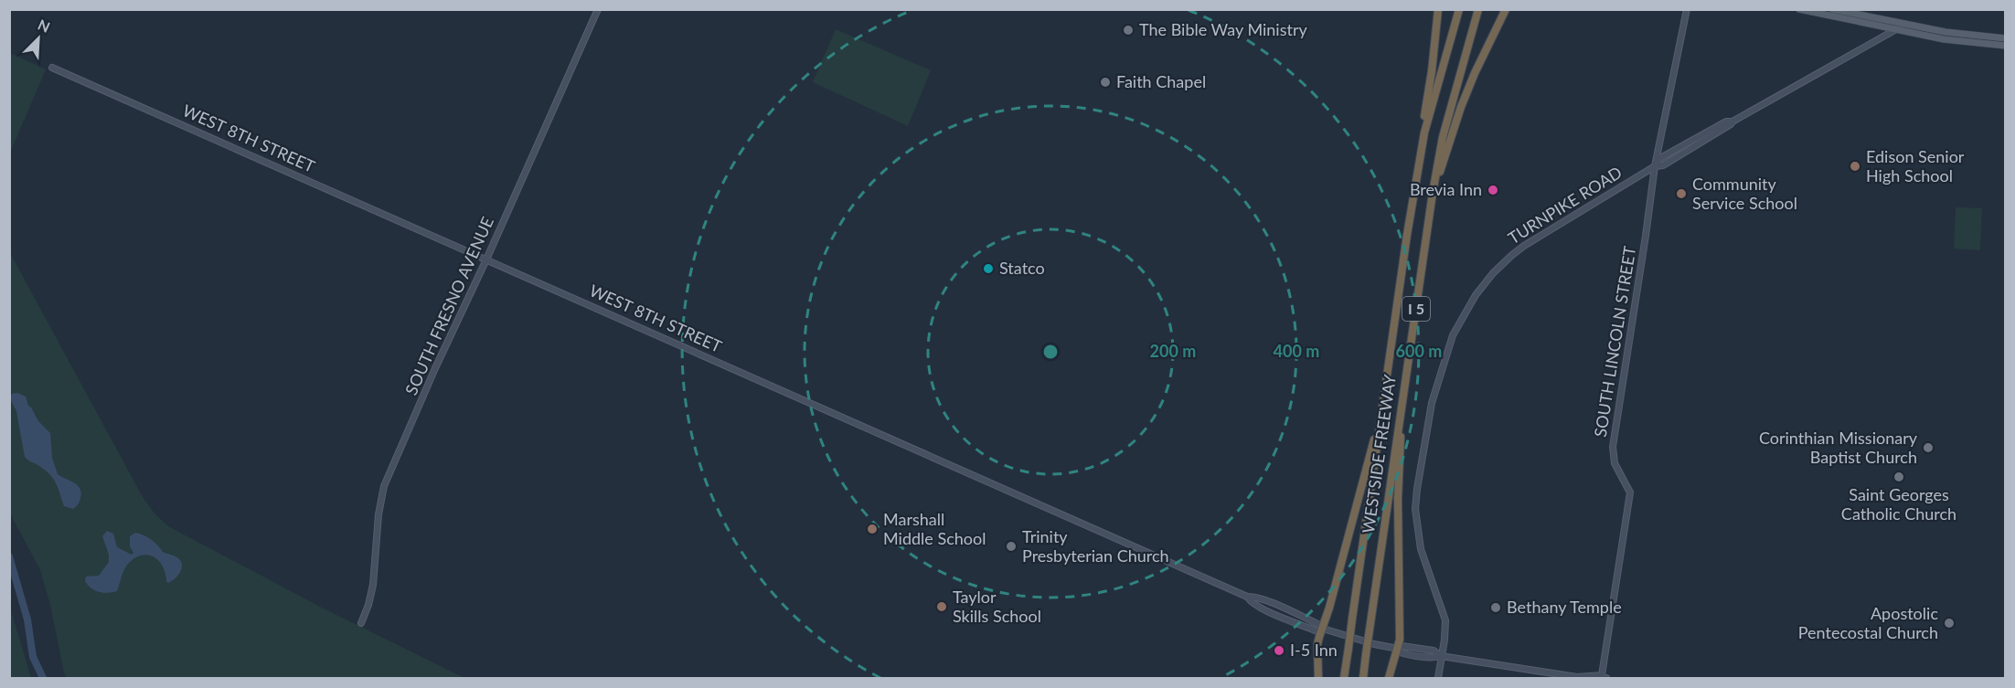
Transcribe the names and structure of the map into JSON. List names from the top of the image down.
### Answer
{
  "streets": {
    "highway": ["I 5", "WESTSIDE FREEWAY"],
    "street": [
      "WEST 8TH STREET",
      "TURNPIKE ROAD",
      "SOUTH FRESNO AVENUE",
      "SOUTH LINCOLN STREET"
    ]
  },
  "crossings": [
    ["WEST 8TH STREET", "TURNPIKE ROAD"],
    ["WEST 8TH STREET", "SOUTH FRESNO AVENUE"],
    ["WEST 8TH STREET", "SOUTH LINCOLN STREET"],
    ["TURNPIKE ROAD", "SOUTH LINCOLN STREET"]
  ],
  "places": [
    "The Bible Way Ministry",
    "Faith Chapel",
    "Edison Senior High School",
    "Brevia Inn",
    "Community Service School",
    "Statco",
    "Corinthian Missionary Baptist Church",
    "Saint Georges Catholic Church",
    "Marshall Middle School",
    "Trinity Presbyterian Church",
    "Taylor Skills School",
    "Bethany Temple",
    "Apostolic Pentecostal Church",
    "I-5 Inn"
  ],
  "north": "top right",
  "rings": ["200 m", "400 m", "600 m"]
}
